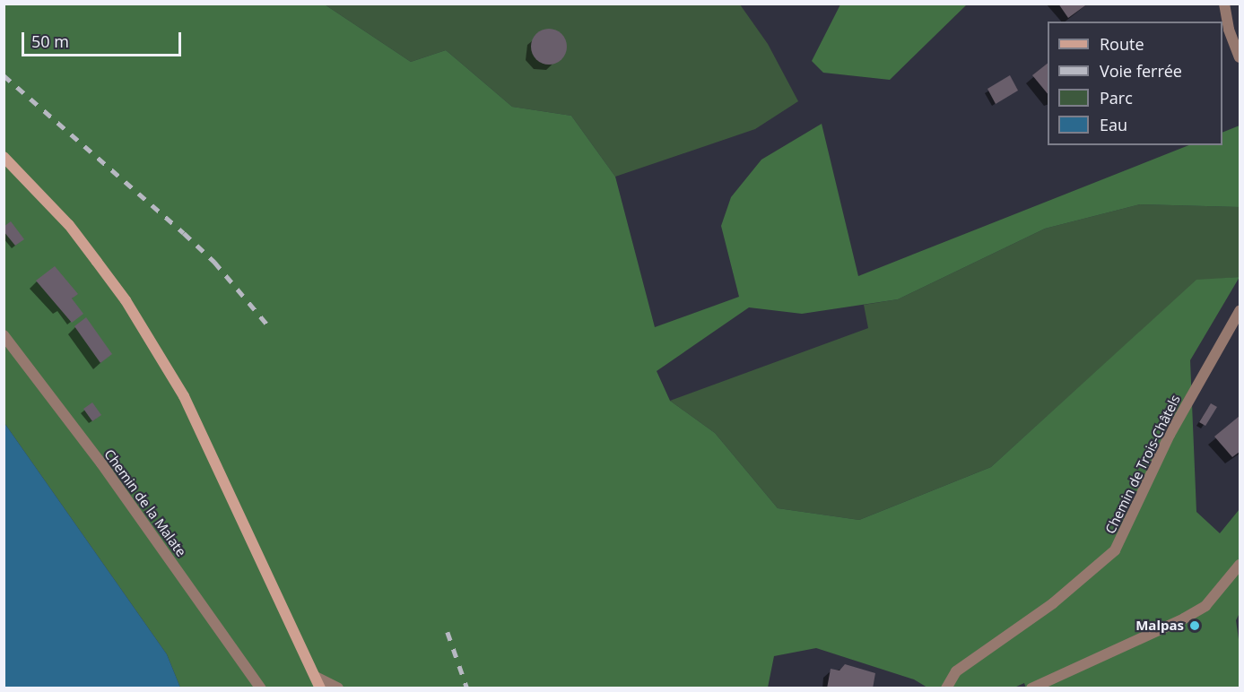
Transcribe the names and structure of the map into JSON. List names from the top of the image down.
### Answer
{
  "streets": {
    "street": ["Chemin de Trois-Châtels", "Chemin de la Malate"]
  },
  "places": ["Malpas"],
  "legend": [
    "Route",
    "Voie ferrée",
    "Parc",
    "Eau"
  ],
  "scale_bar": "50 m"
}
